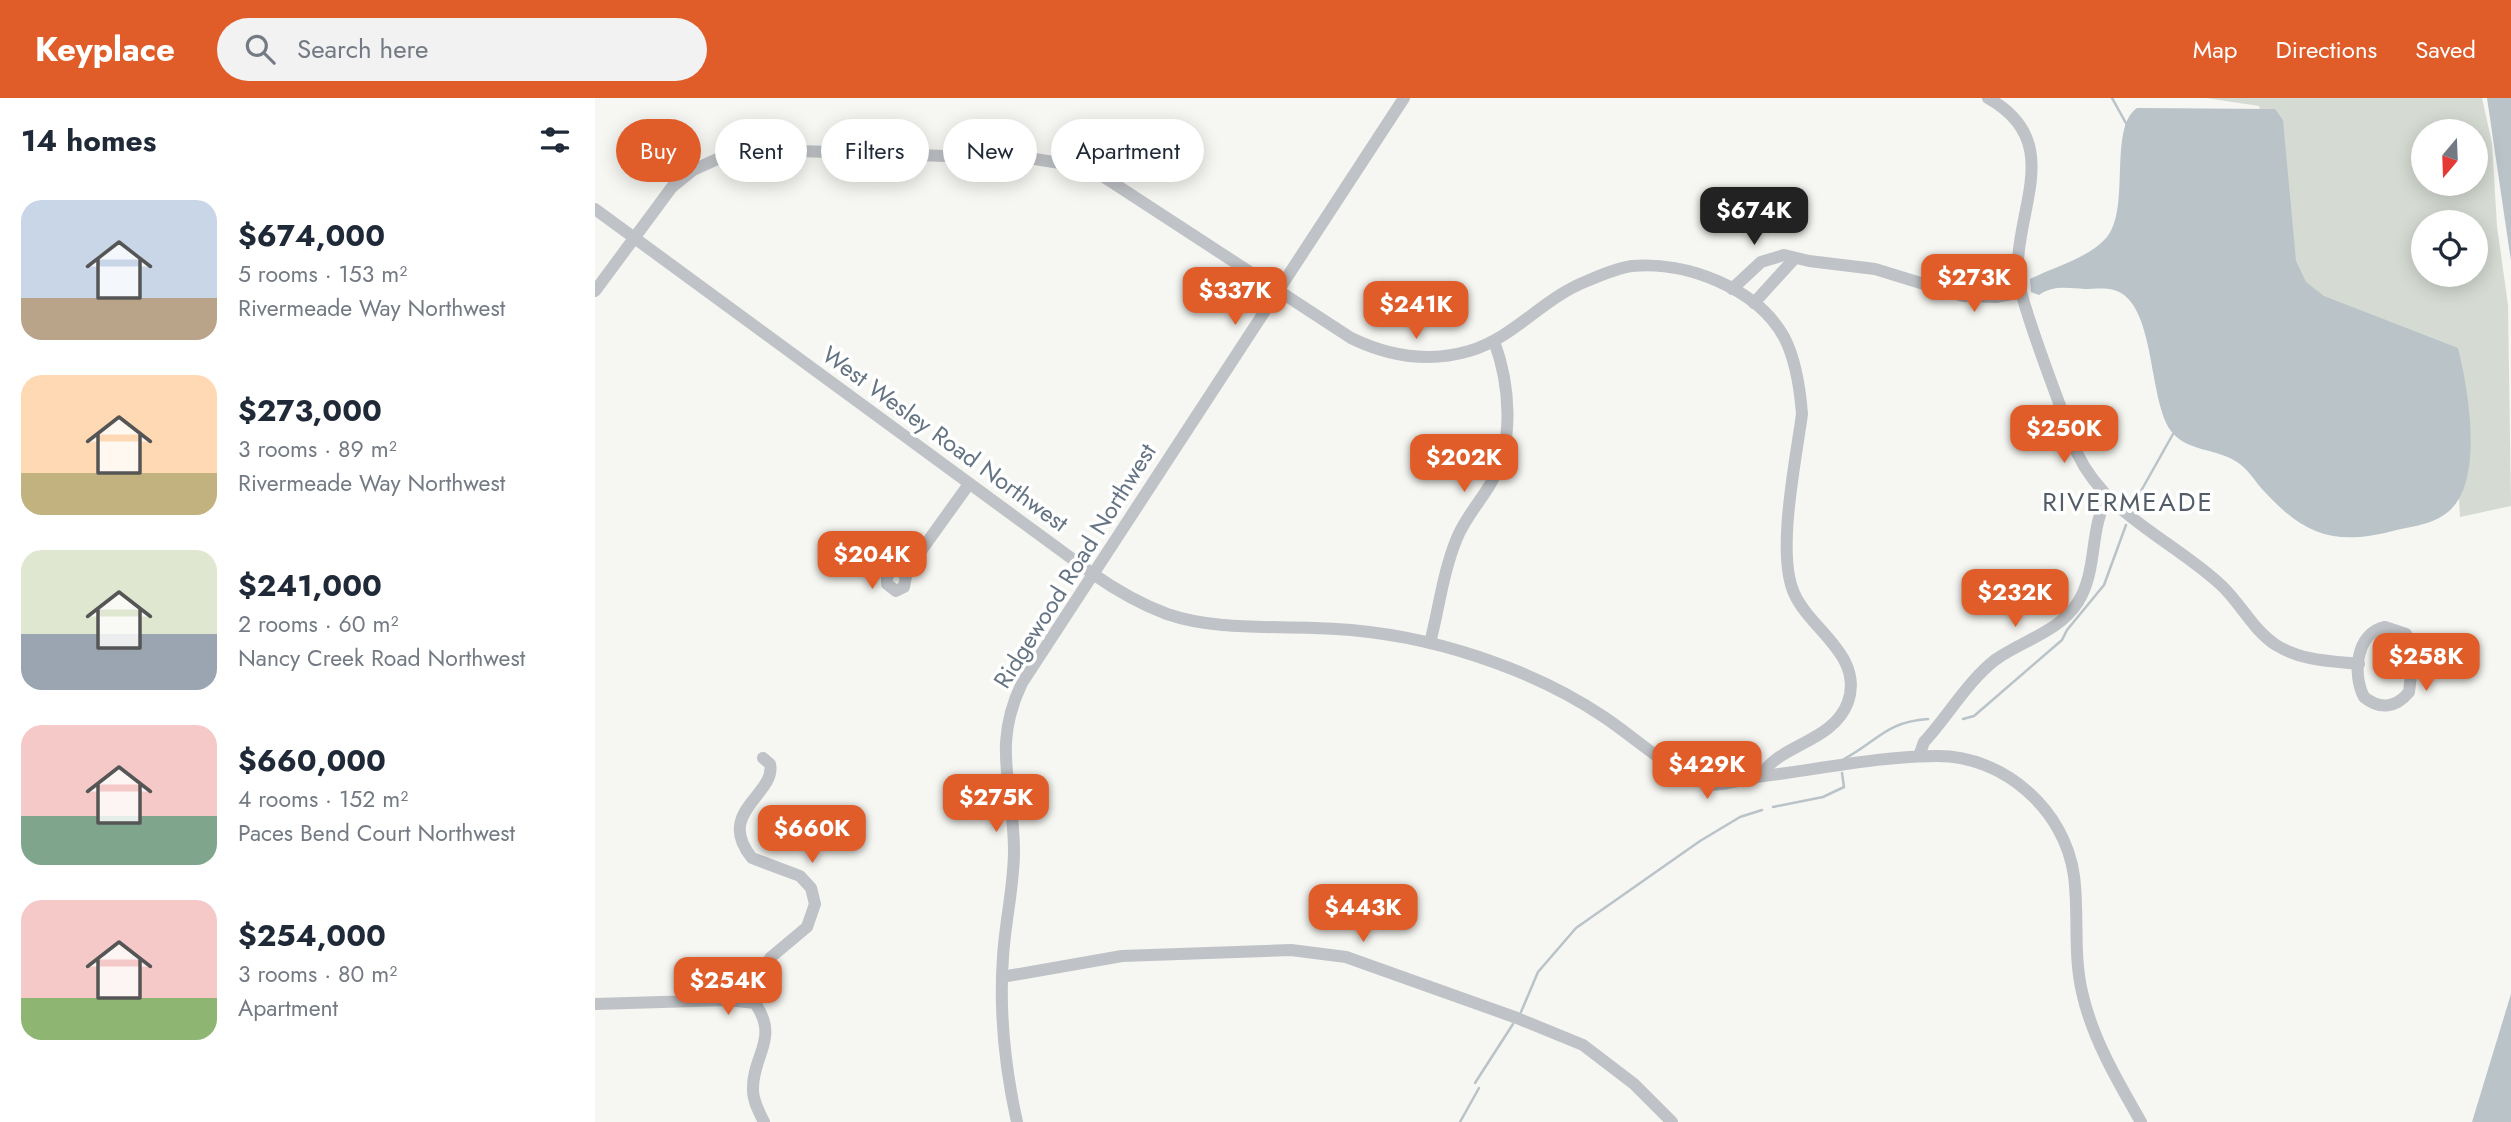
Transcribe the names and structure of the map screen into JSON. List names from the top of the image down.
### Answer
{
  "streets": {
    "street": ["West Wesley Road Northwest", "Ridgewood Road Northwest"]
  },
  "crossings": [
    ["West Wesley Road Northwest", "Ridgewood Road Northwest"]
  ],
  "districts": ["RIVERMEADE"],
  "north": "bottom",
  "page": {
    "header": "Keyplace",
    "search": "Search here",
    "nav": ["Map", "Directions", "Saved"],
    "heading": "14 homes",
    "chip": [
      "Buy",
      "Rent",
      "Filters",
      "New",
      "Apartment"
    ],
    "list": [
      {
        "name": "$674,000",
        "note": "5 rooms · 153 m² · Rivermeade Way Northwest"
      },
      {
        "name": "$273,000",
        "note": "3 rooms · 89 m² · Rivermeade Way Northwest"
      },
      {
        "name": "$241,000",
        "note": "2 rooms · 60 m² · Nancy Creek Road Northwest"
      },
      {
        "name": "$660,000",
        "note": "4 rooms · 152 m² · Paces Bend Court Northwest"
      },
      {
        "name": "$254,000",
        "note": "3 rooms · 80 m² · Apartment"
      }
    ],
    "price": [
      "$674K",
      "$273K",
      "$337K",
      "$241K",
      "$250K",
      "$202K",
      "$204K",
      "$232K",
      "$258K",
      "$429K",
      "$275K",
      "$660K",
      "$443K",
      "$254K"
    ]
  }
}
